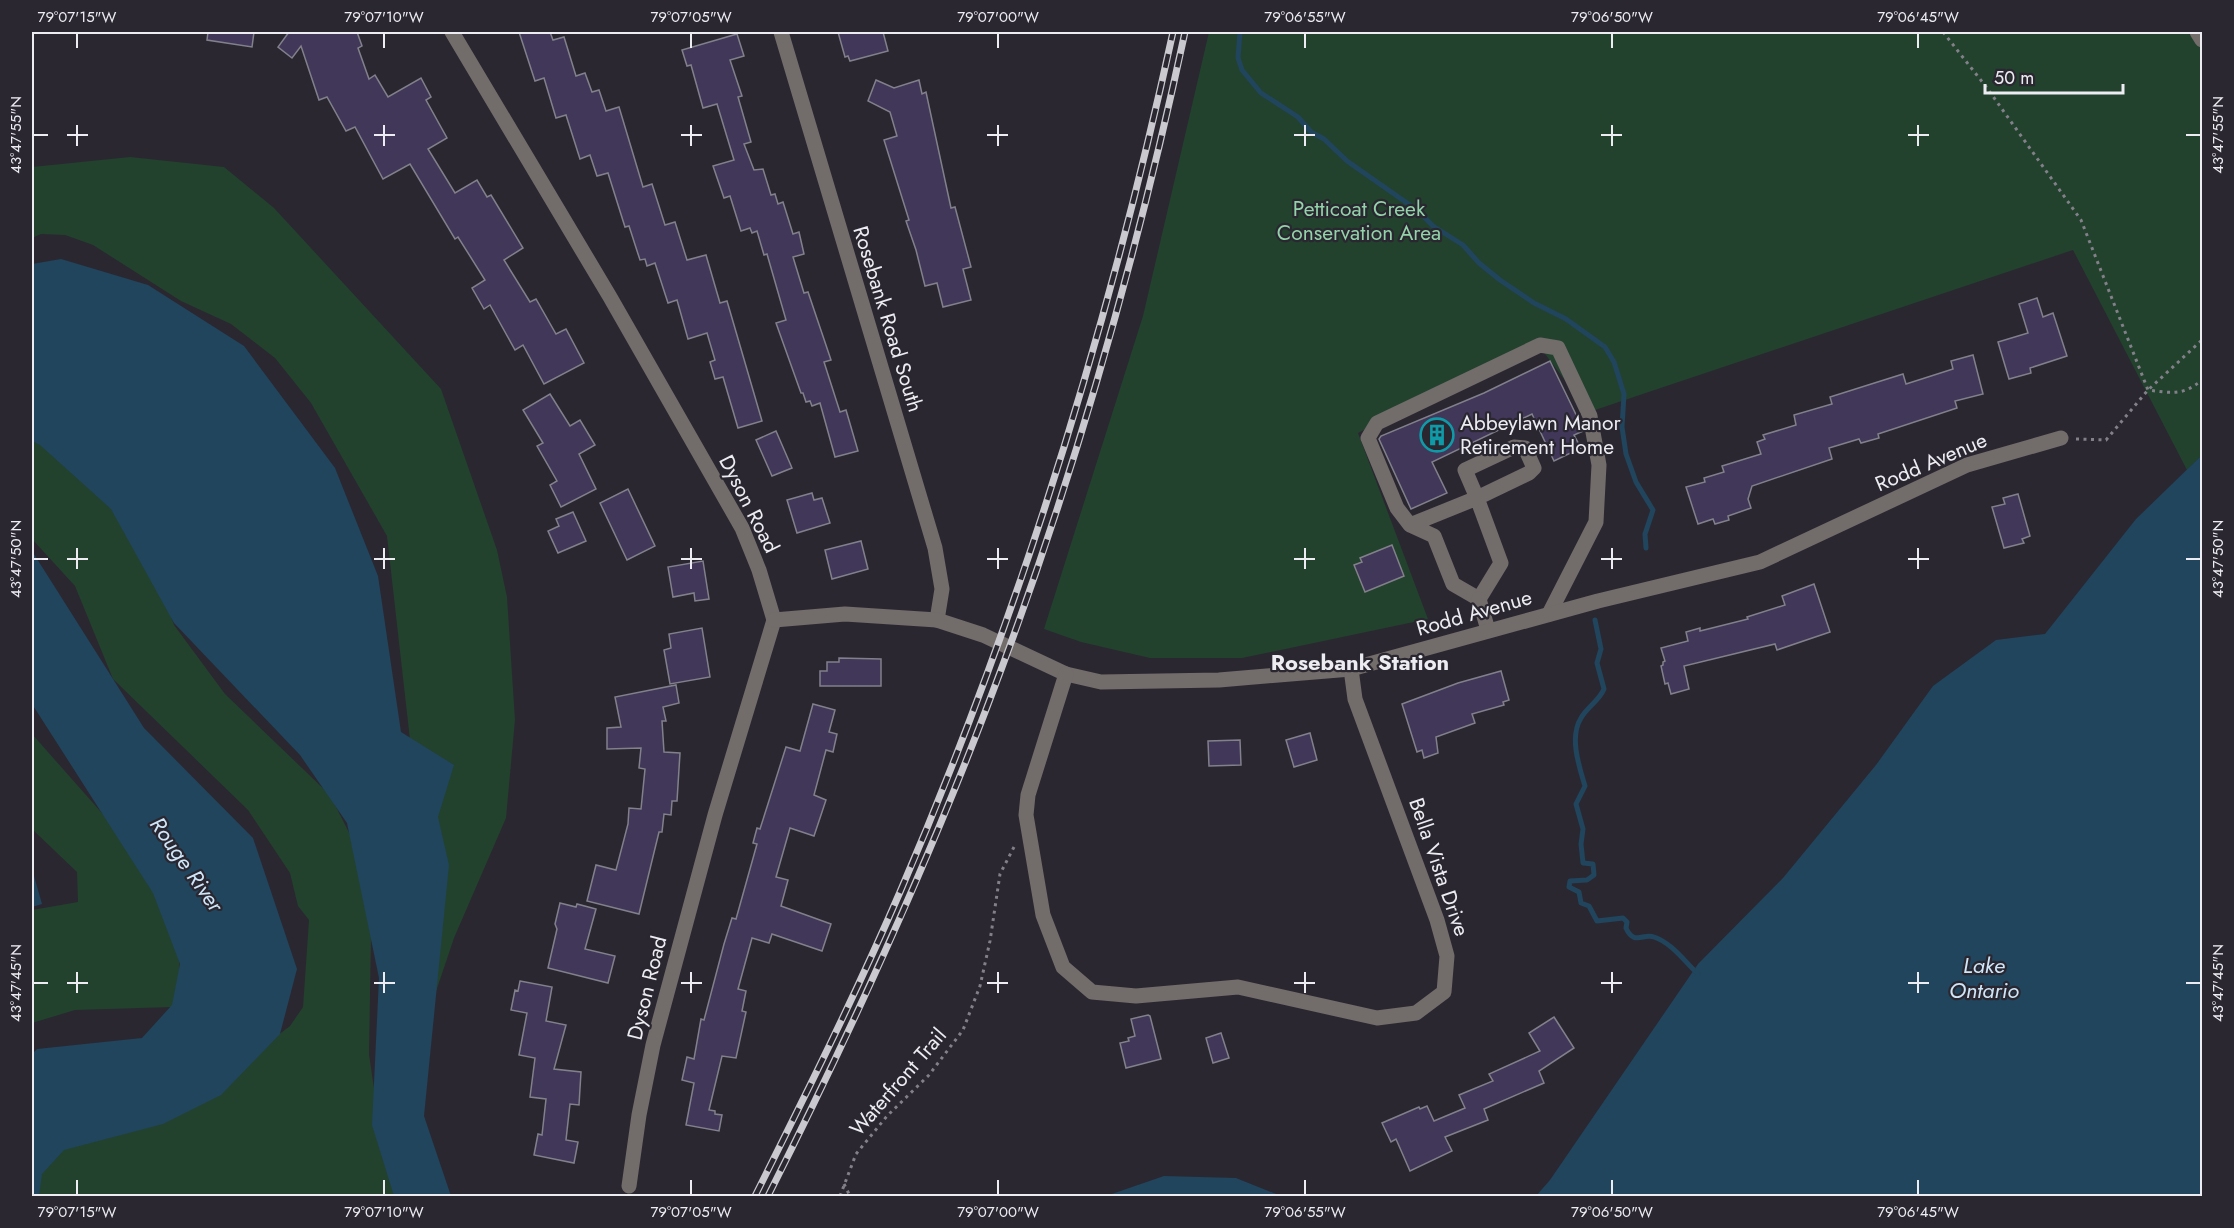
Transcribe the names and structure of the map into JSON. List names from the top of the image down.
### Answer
{
  "streets": {
    "street": [
      "Rosebank Road South",
      "Rodd Avenue",
      "Dyson Road",
      "Bella Vista Drive"
    ],
    "path": ["Waterfront Trail"]
  },
  "crossings": [
    ["Rosebank Road South", "Rodd Avenue"],
    ["Rodd Avenue", "Dyson Road"],
    ["Rodd Avenue", "Bella Vista Drive"]
  ],
  "districts": ["Rosebank Station"],
  "water": ["Rouge River", "Lake Ontario"],
  "parks": ["Petticoat Creek Conservation Area"],
  "places": {
    "building": ["Abbeylawn Manor Retirement Home"]
  },
  "scale_bar": "50 m",
  "coordinates": [
    "79°07'15\"W",
    "79°07'10\"W",
    "79°07'05\"W",
    "79°07'00\"W",
    "79°06'55\"W",
    "79°06'50\"W",
    "79°06'45\"W",
    "43°47'55\"N",
    "43°47'50\"N",
    "43°47'45\"N"
  ]
}
